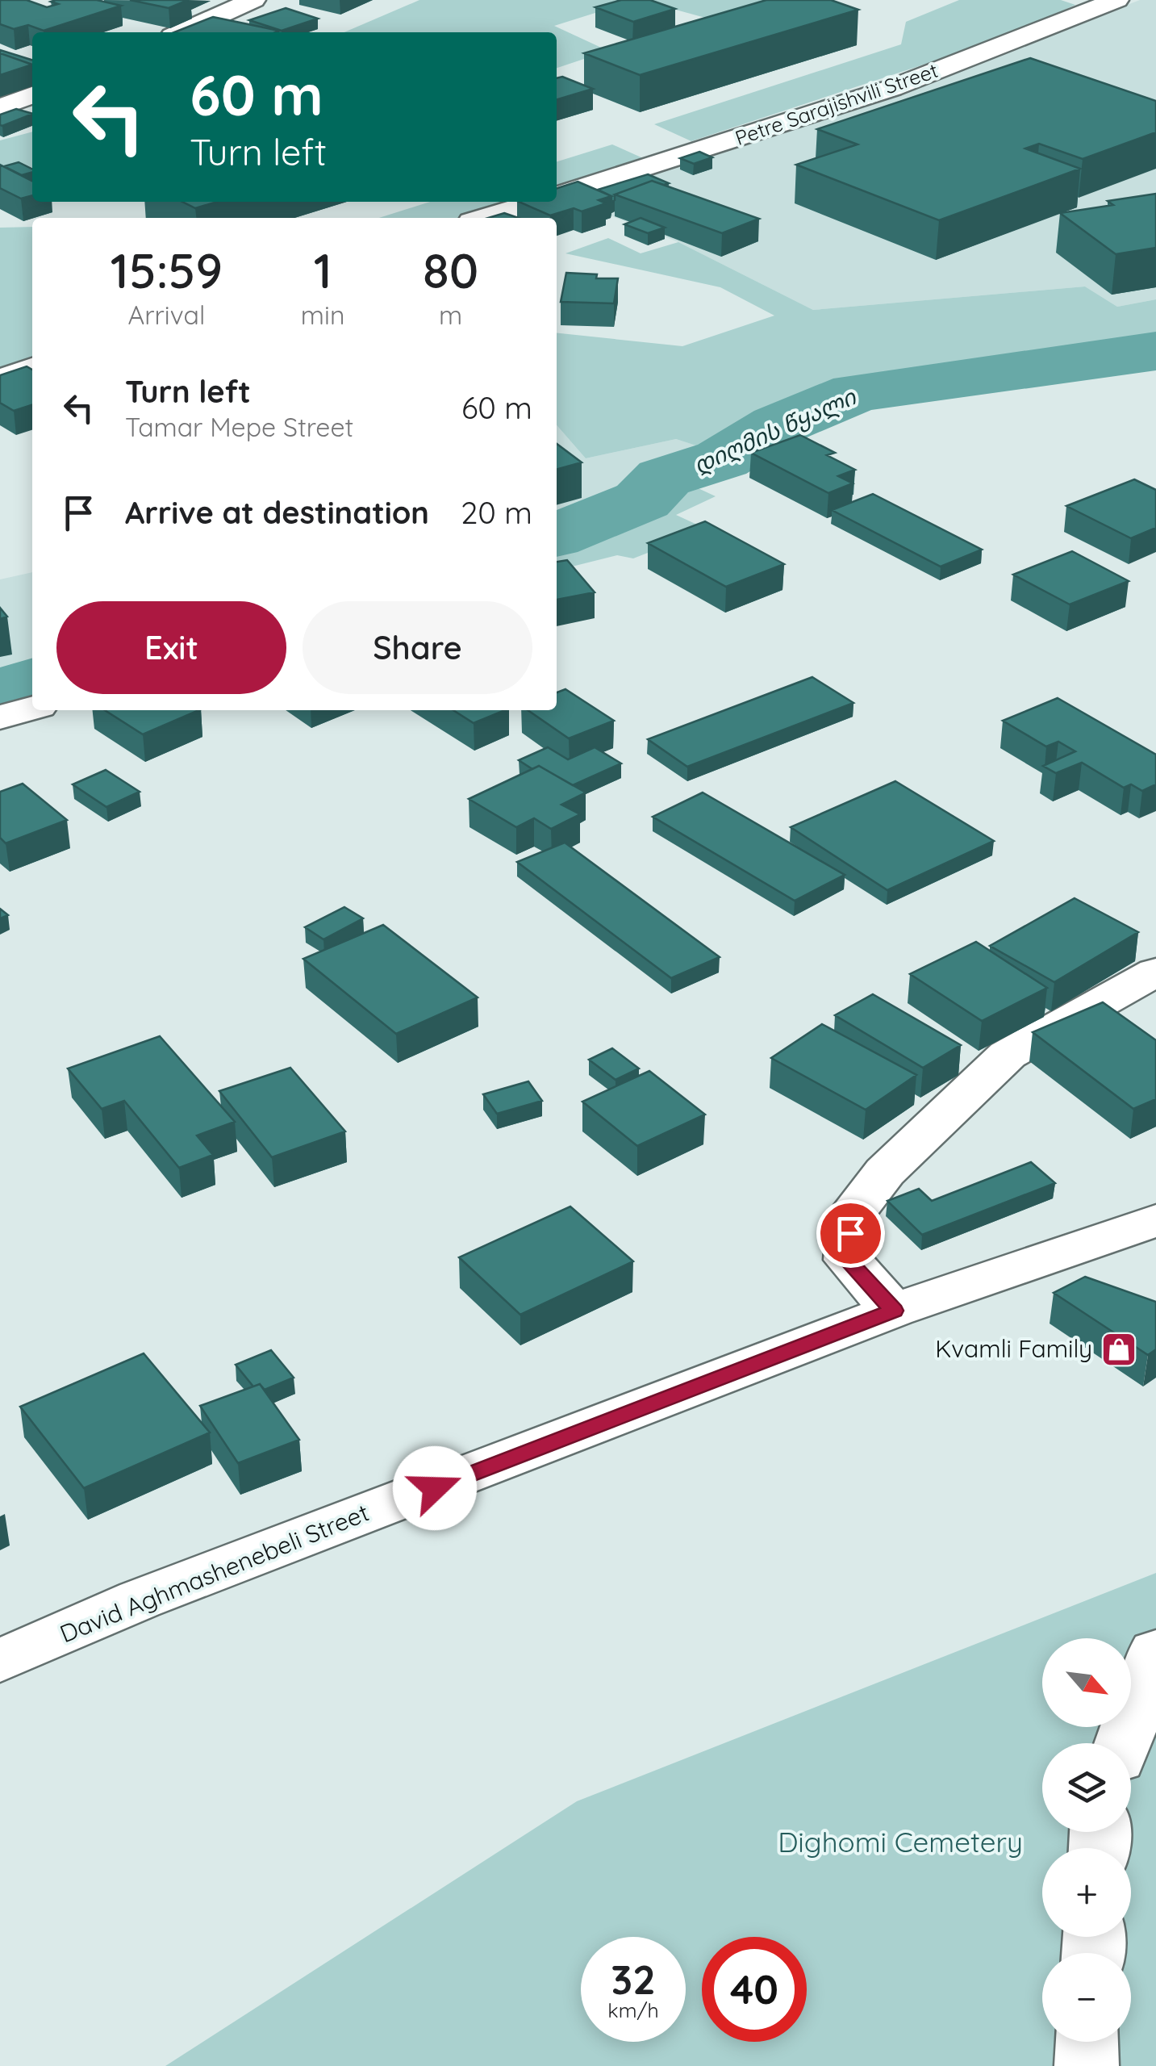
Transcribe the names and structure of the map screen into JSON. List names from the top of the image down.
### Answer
{
  "streets": {
    "street": ["Petre Sarajishvili Street", "David Aghmashenebeli Street"]
  },
  "water": ["დიღმის წყალი"],
  "parks": ["Dighomi Cemetery"],
  "places": {
    "shop": ["Kvamli Family"]
  },
  "north": "bottom right",
  "page": {
    "turn": ["60 m", "Turn left"],
    "eta": [
      "15:59",
      "Arrival",
      "1",
      "min",
      "80",
      "m"
    ],
    "list": [
      {
        "name": "Turn left",
        "note": "Tamar Mepe Street",
        "value": "60 m"
      },
      {
        "name": "Arrive at destination",
        "value": "20 m"
      }
    ],
    "buttons": ["Exit", "Share"],
    "map_buttons": ["+", "−"],
    "speed": "32 km/h",
    "limit": "40"
  }
}
